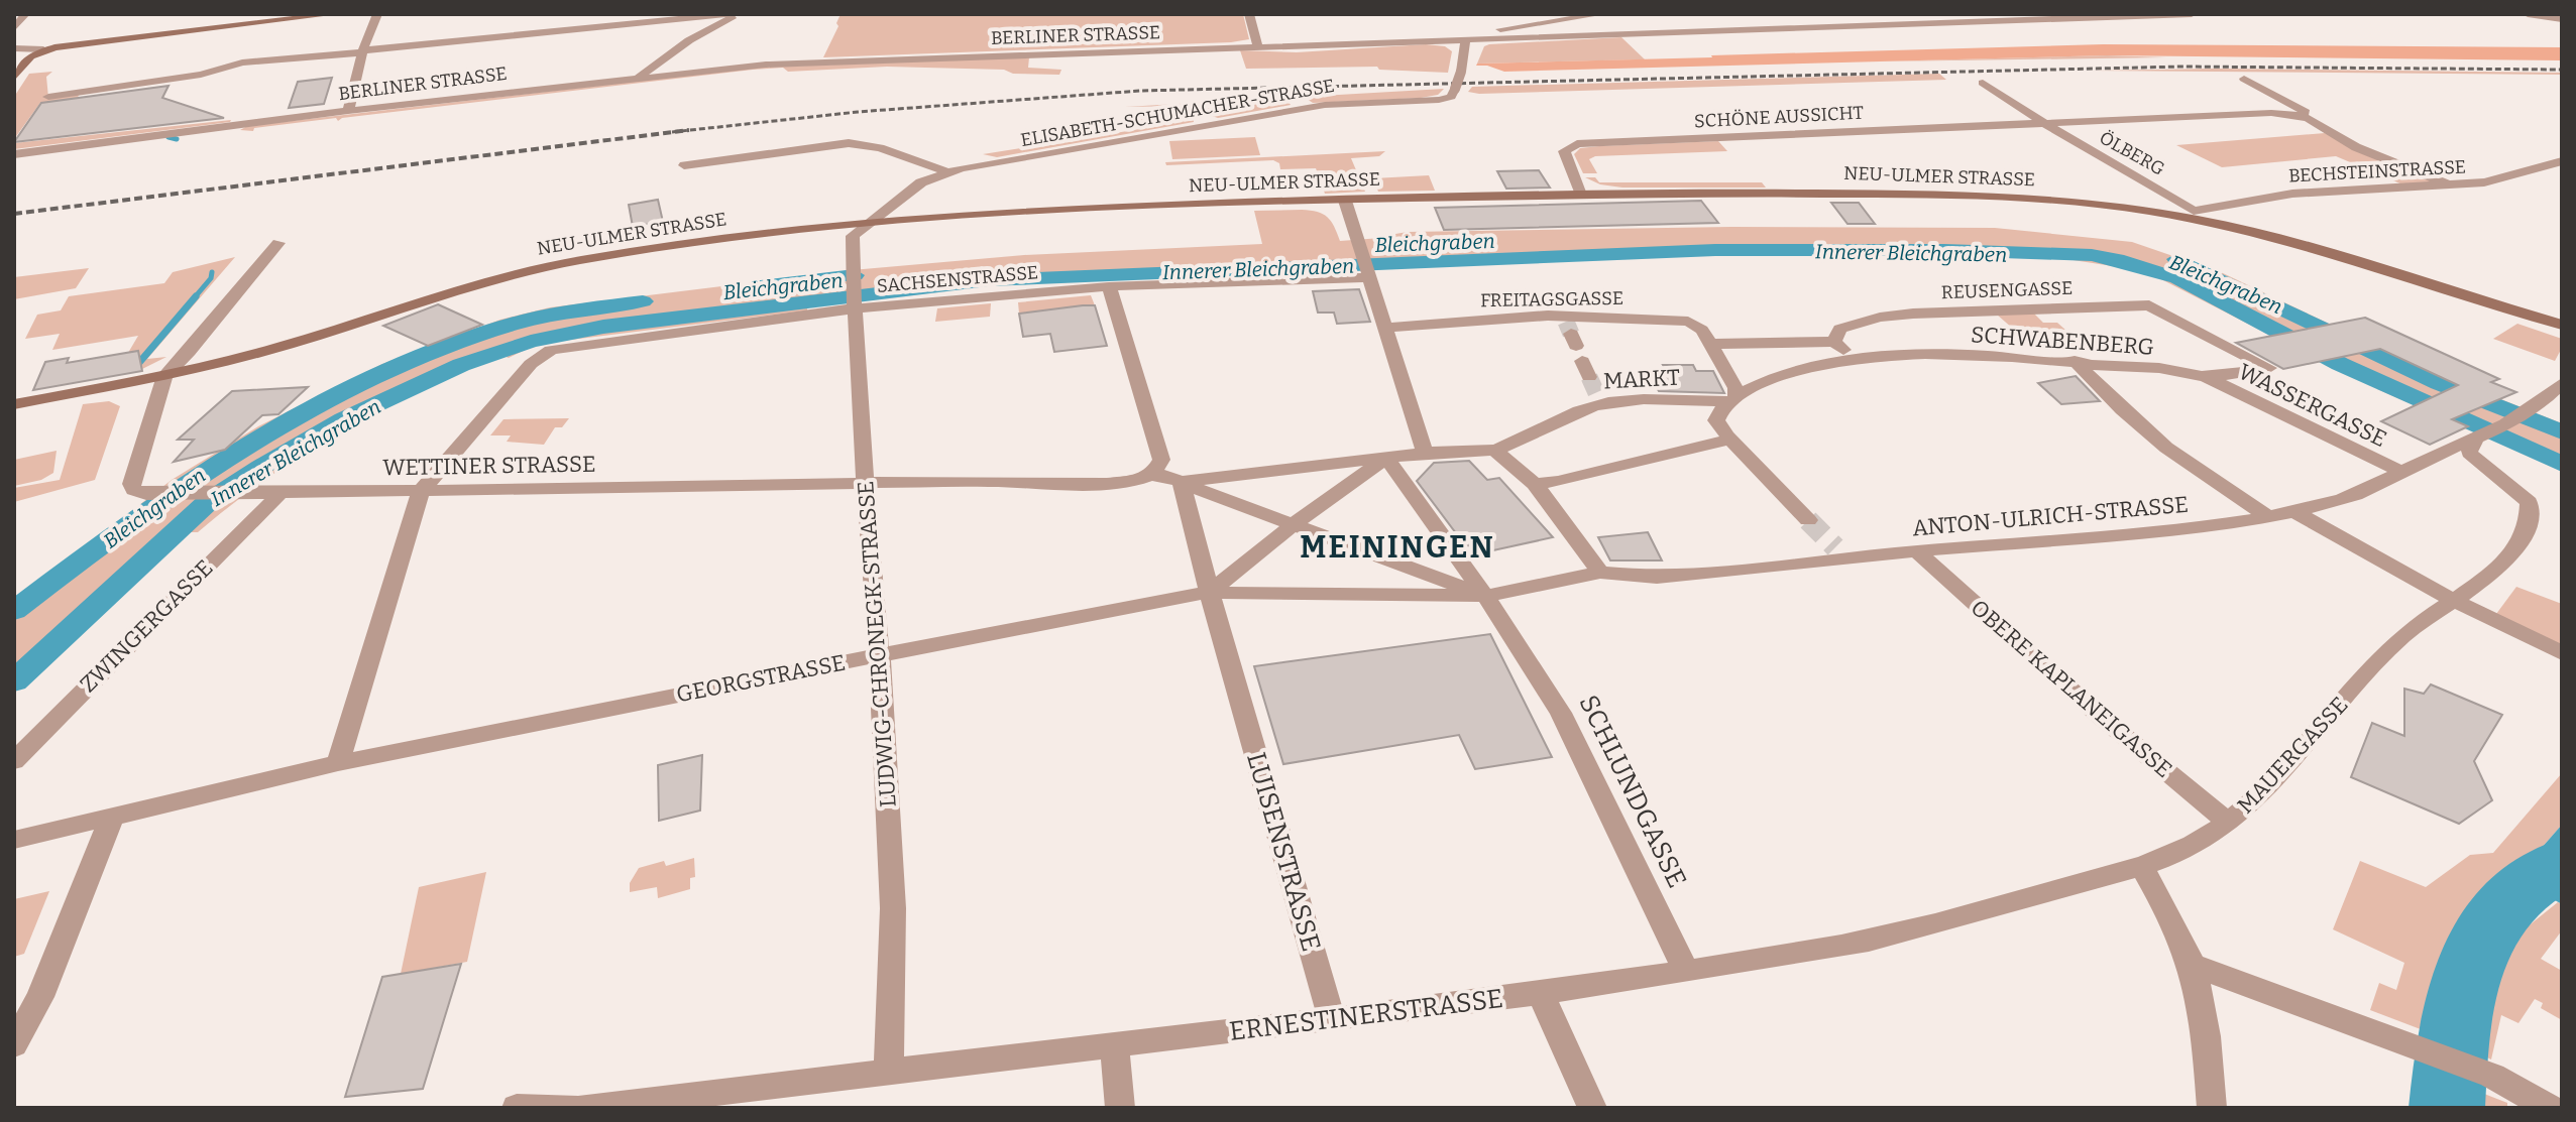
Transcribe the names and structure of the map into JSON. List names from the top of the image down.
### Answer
{
  "streets": {
    "main road": ["NEU-ULMER STRASSE"],
    "street": [
      "BERLINER STRASSE",
      "ELISABETH-SCHUMACHER-STRASSE",
      "SCHÖNE AUSSICHT",
      "ÖLBERG",
      "BECHSTEINSTRASSE",
      "SACHSENSTRASSE",
      "REUSENGASSE",
      "FREITAGSGASSE",
      "SCHWABENBERG",
      "MARKT",
      "WASSERGASSE",
      "WETTINER STRASSE",
      "ANTON-ULRICH-STRASSE",
      "ZWINGERGASSE",
      "LUDWIG-CHRONEGK-STRASSE",
      "GEORGSTRASSE",
      "OBERE KAPLANEIGASSE",
      "MAUERGASSE",
      "SCHLUNDGASSE",
      "LUISENSTRASSE",
      "ERNESTINERSTRASSE"
    ]
  },
  "crossings": [
    ["BERLINER STRASSE", "ELISABETH-SCHUMACHER-STRASSE"],
    ["ELISABETH-SCHUMACHER-STRASSE", "NEU-ULMER STRASSE"],
    ["ELISABETH-SCHUMACHER-STRASSE", "LUDWIG-CHRONEGK-STRASSE"],
    ["SCHÖNE AUSSICHT", "ÖLBERG"],
    ["SCHÖNE AUSSICHT", "BECHSTEINSTRASSE"],
    ["SCHÖNE AUSSICHT", "NEU-ULMER STRASSE"],
    ["ÖLBERG", "BECHSTEINSTRASSE"],
    ["ÖLBERG", "NEU-ULMER STRASSE"],
    ["BECHSTEINSTRASSE", "NEU-ULMER STRASSE"],
    ["NEU-ULMER STRASSE", "WETTINER STRASSE"],
    ["NEU-ULMER STRASSE", "LUDWIG-CHRONEGK-STRASSE"],
    ["SACHSENSTRASSE", "WETTINER STRASSE"],
    ["SACHSENSTRASSE", "LUDWIG-CHRONEGK-STRASSE"],
    ["REUSENGASSE", "SCHWABENBERG"],
    ["SCHWABENBERG", "MARKT"],
    ["SCHWABENBERG", "WASSERGASSE"],
    ["WASSERGASSE", "ANTON-ULRICH-STRASSE"],
    ["WETTINER STRASSE", "ZWINGERGASSE"],
    ["WETTINER STRASSE", "LUDWIG-CHRONEGK-STRASSE"],
    ["ANTON-ULRICH-STRASSE", "OBERE KAPLANEIGASSE"],
    ["ANTON-ULRICH-STRASSE", "MAUERGASSE"],
    ["LUDWIG-CHRONEGK-STRASSE", "GEORGSTRASSE"],
    ["LUDWIG-CHRONEGK-STRASSE", "ERNESTINERSTRASSE"],
    ["GEORGSTRASSE", "LUISENSTRASSE"],
    ["OBERE KAPLANEIGASSE", "MAUERGASSE"],
    ["MAUERGASSE", "ERNESTINERSTRASSE"],
    ["SCHLUNDGASSE", "ERNESTINERSTRASSE"],
    ["LUISENSTRASSE", "ERNESTINERSTRASSE"]
  ],
  "districts": ["MEININGEN"],
  "water": ["Bleichgraben", "Innerer Bleichgraben"]
}
